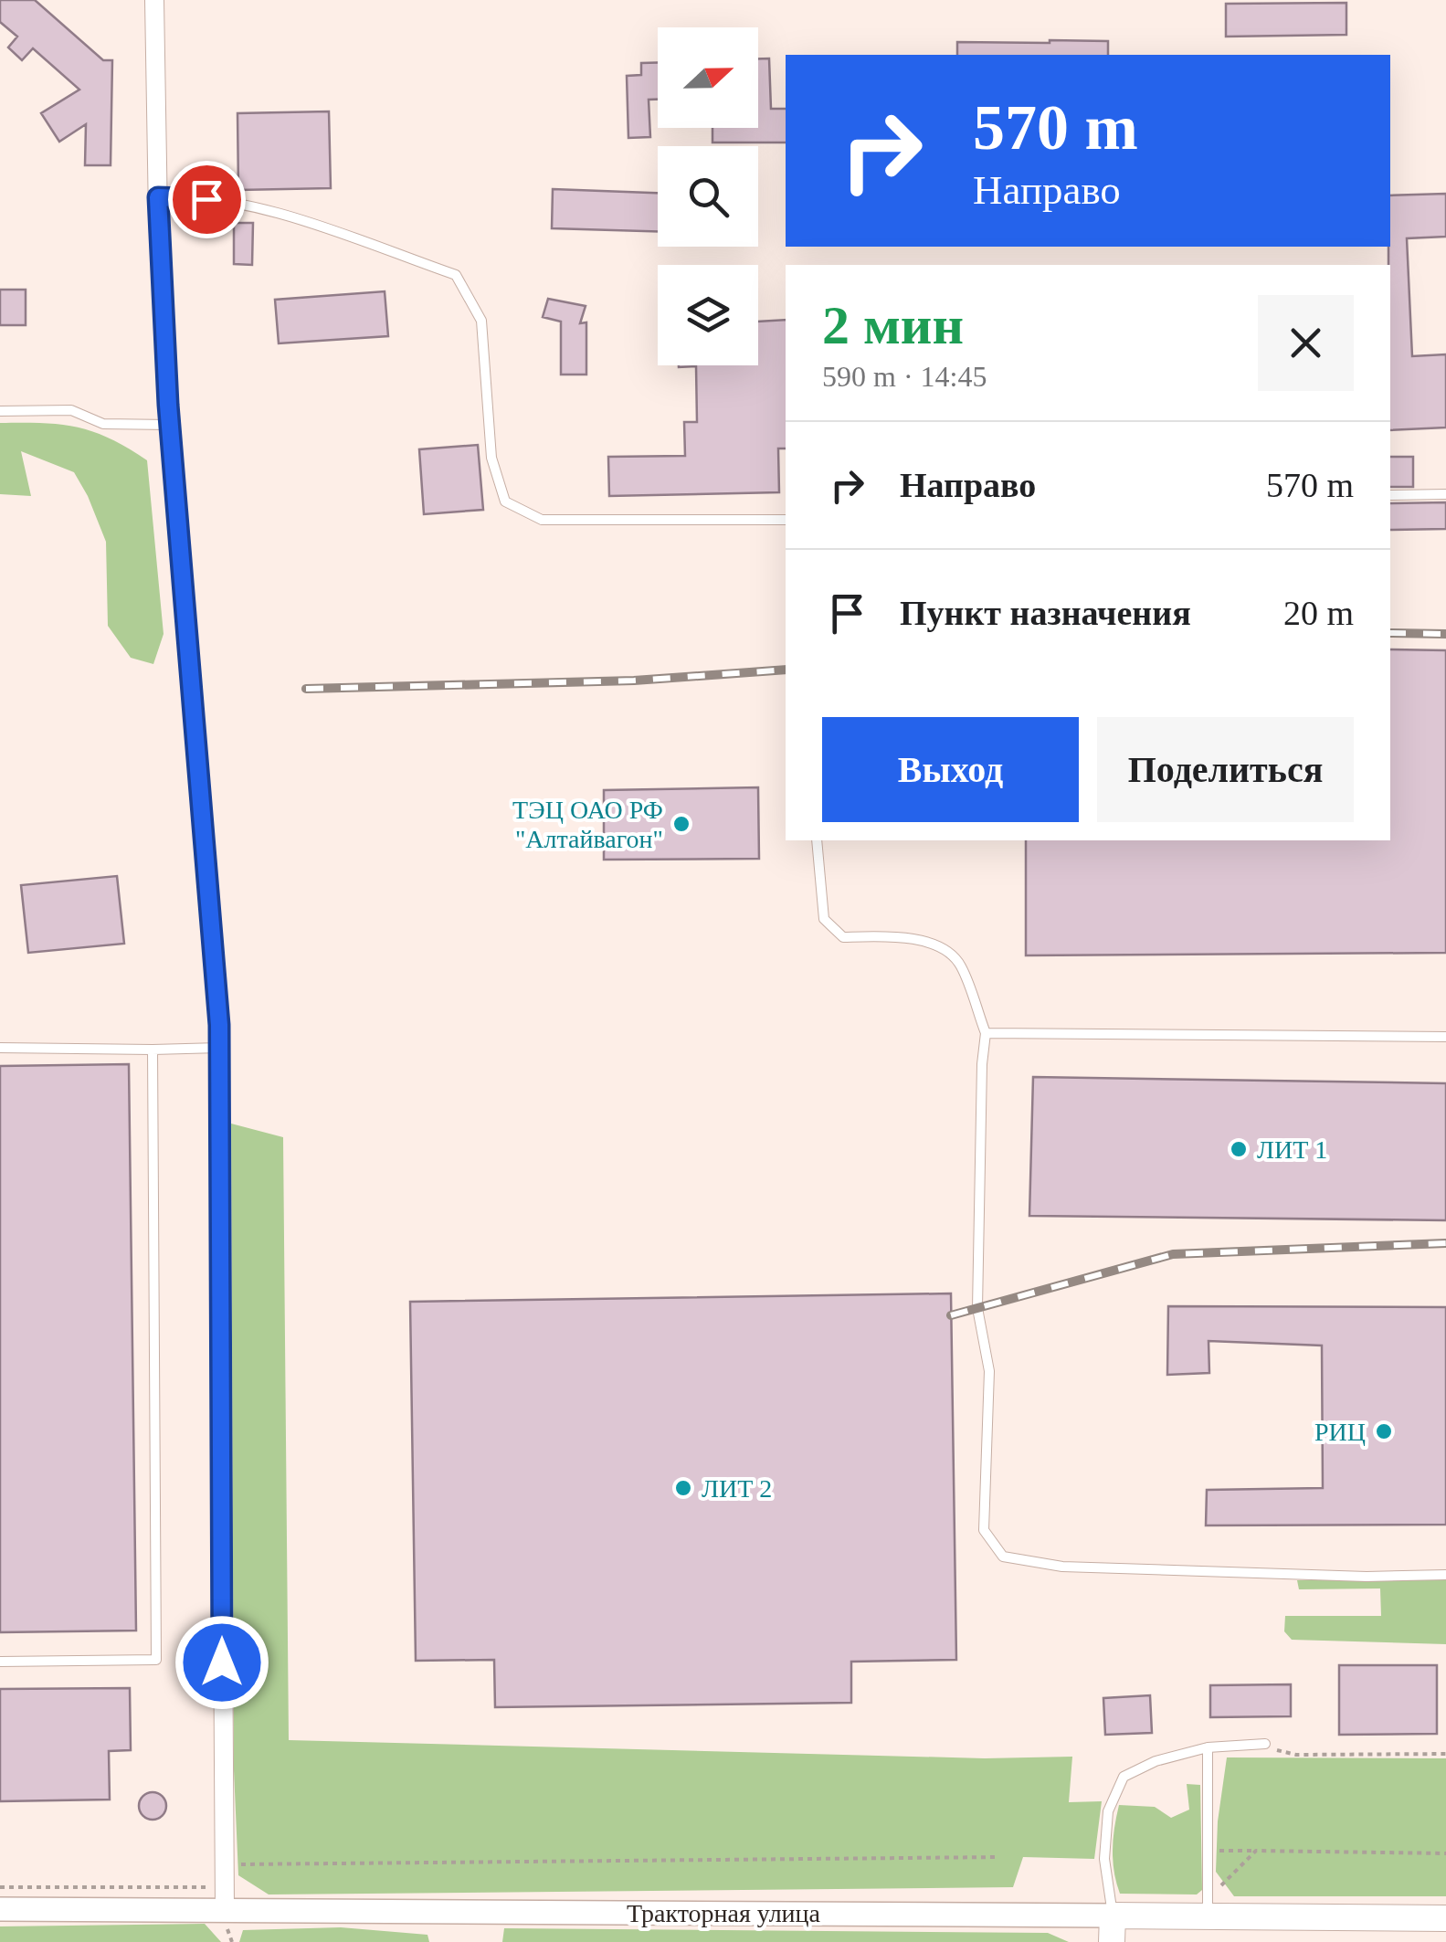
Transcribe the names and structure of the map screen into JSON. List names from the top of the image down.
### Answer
{
  "streets": {
    "main road": ["Тракторная улица"]
  },
  "places": [
    "ТЭЦ ОАО РФ \"Алтайвагон\"",
    "ЛИТ 1",
    "РИЦ",
    "ЛИТ 2"
  ],
  "north": "right",
  "page": {
    "turn": ["570 m", "Направо"],
    "heading": ["2 мин", "590 m · 14:45"],
    "list": [
      {
        "name": "Направо",
        "value": "570 m"
      },
      {
        "name": "Пункт назначения",
        "value": "20 m"
      }
    ],
    "buttons": ["Выход", "Поделиться"]
  }
}
